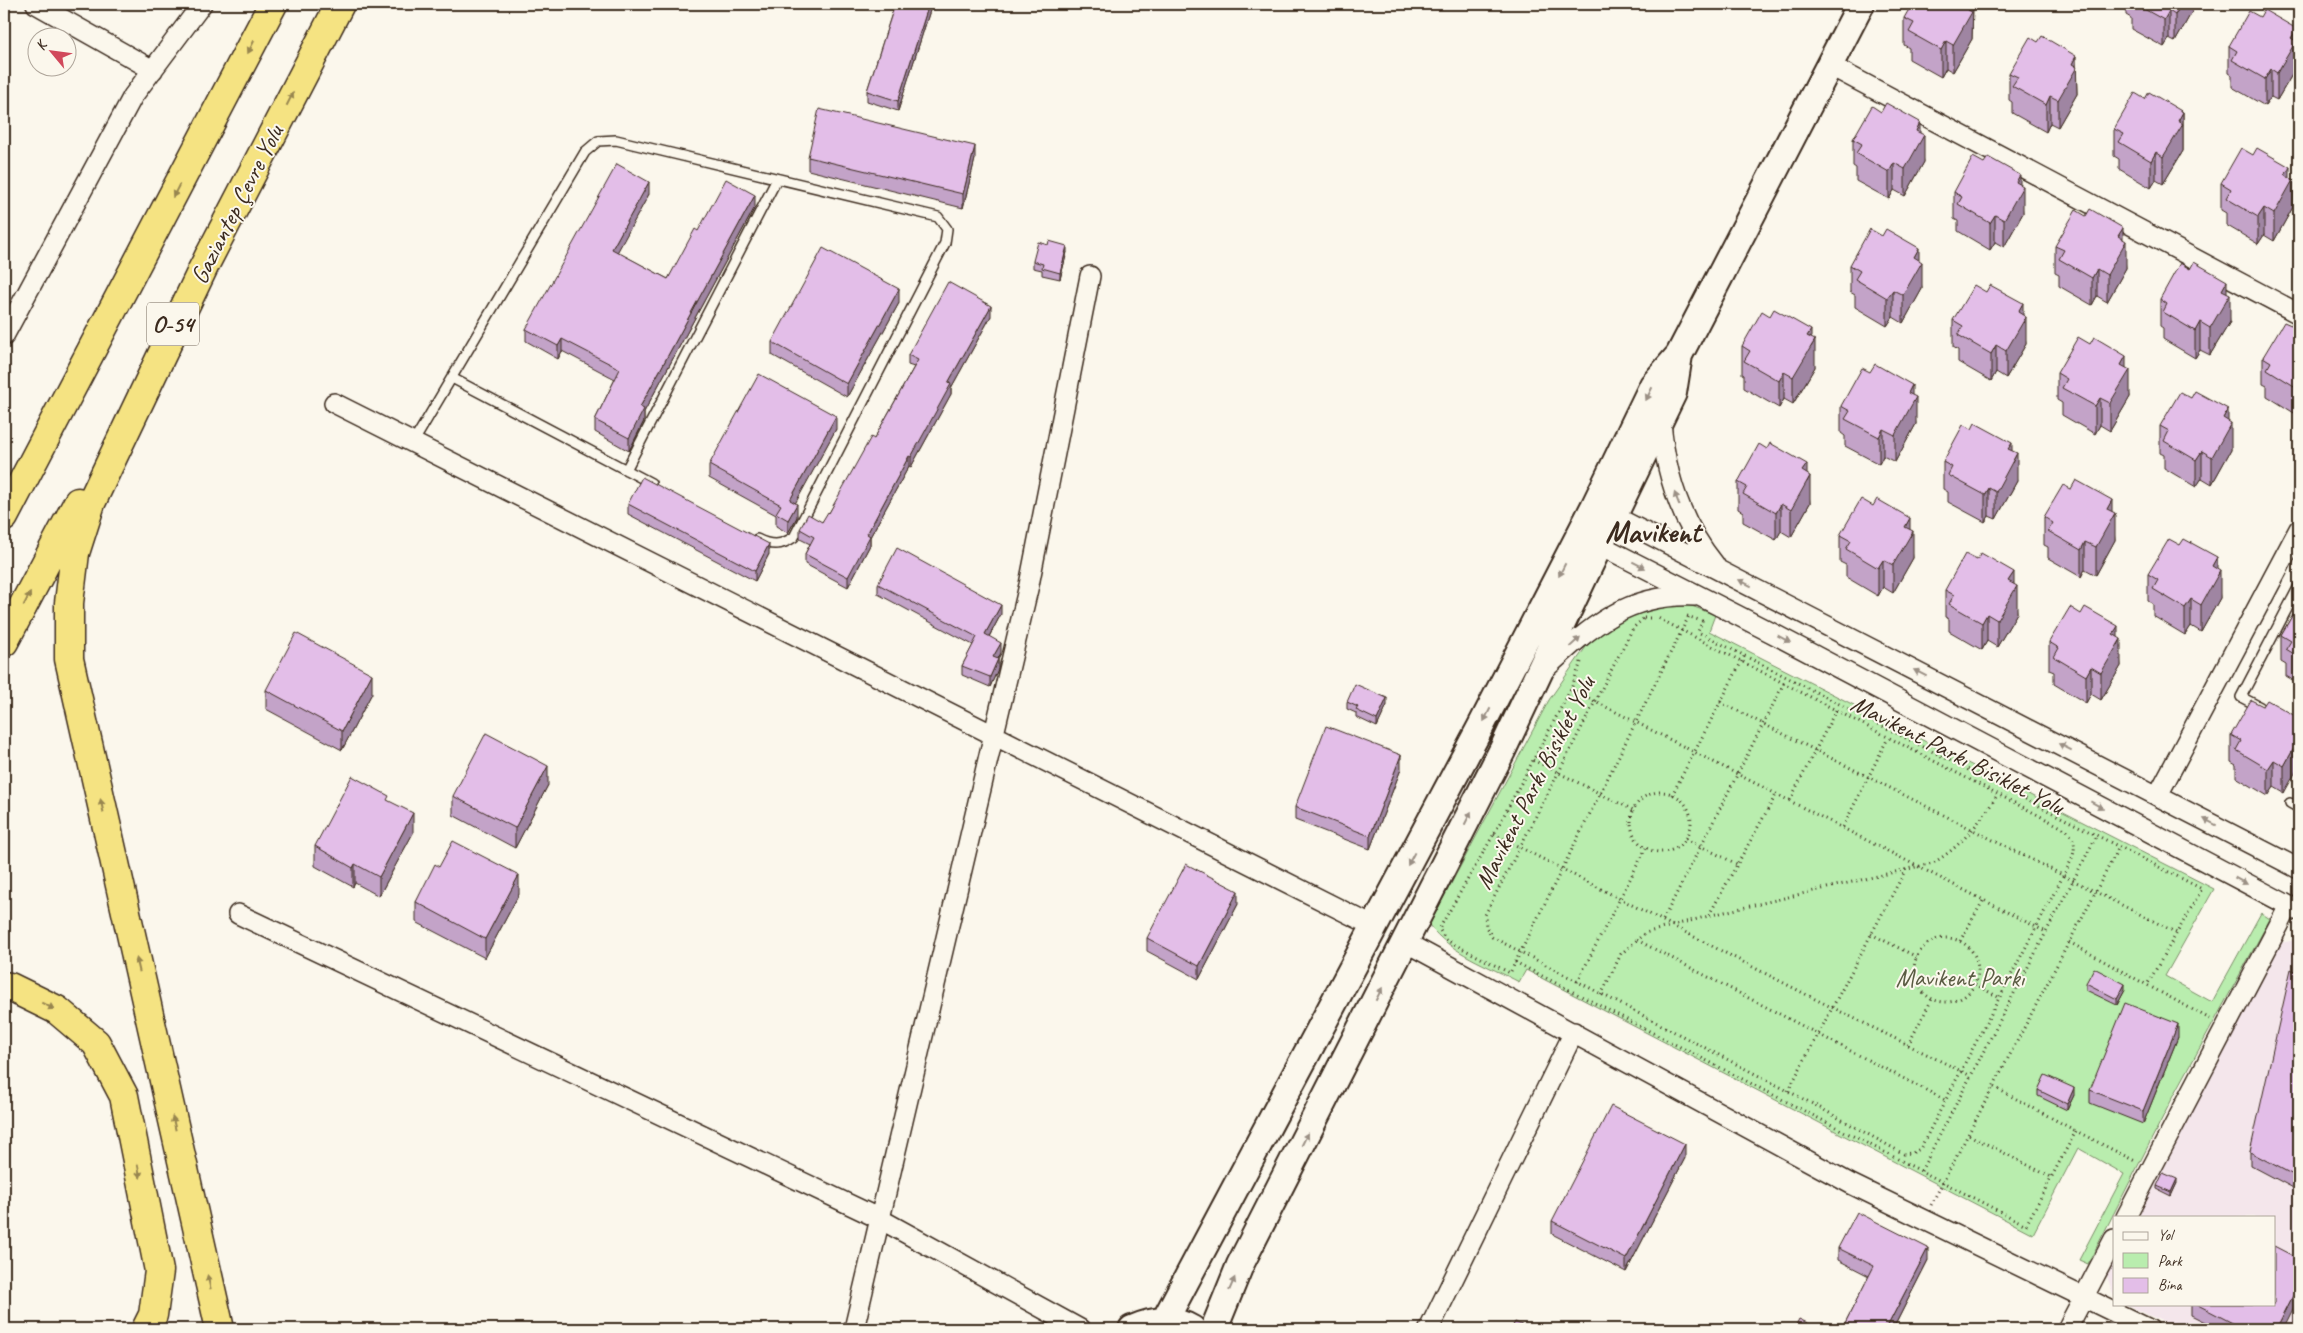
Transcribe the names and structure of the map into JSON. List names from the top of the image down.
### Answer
{
  "streets": {
    "highway": ["Gaziantep Çevre Yolu", "O-54"],
    "path": ["Mavikent Parkı Bisiklet Yolu"]
  },
  "districts": ["Mavikent"],
  "parks": ["Mavikent Parkı"],
  "legend": ["Yol", "Park", "Bina"],
  "north": "top left"
}
